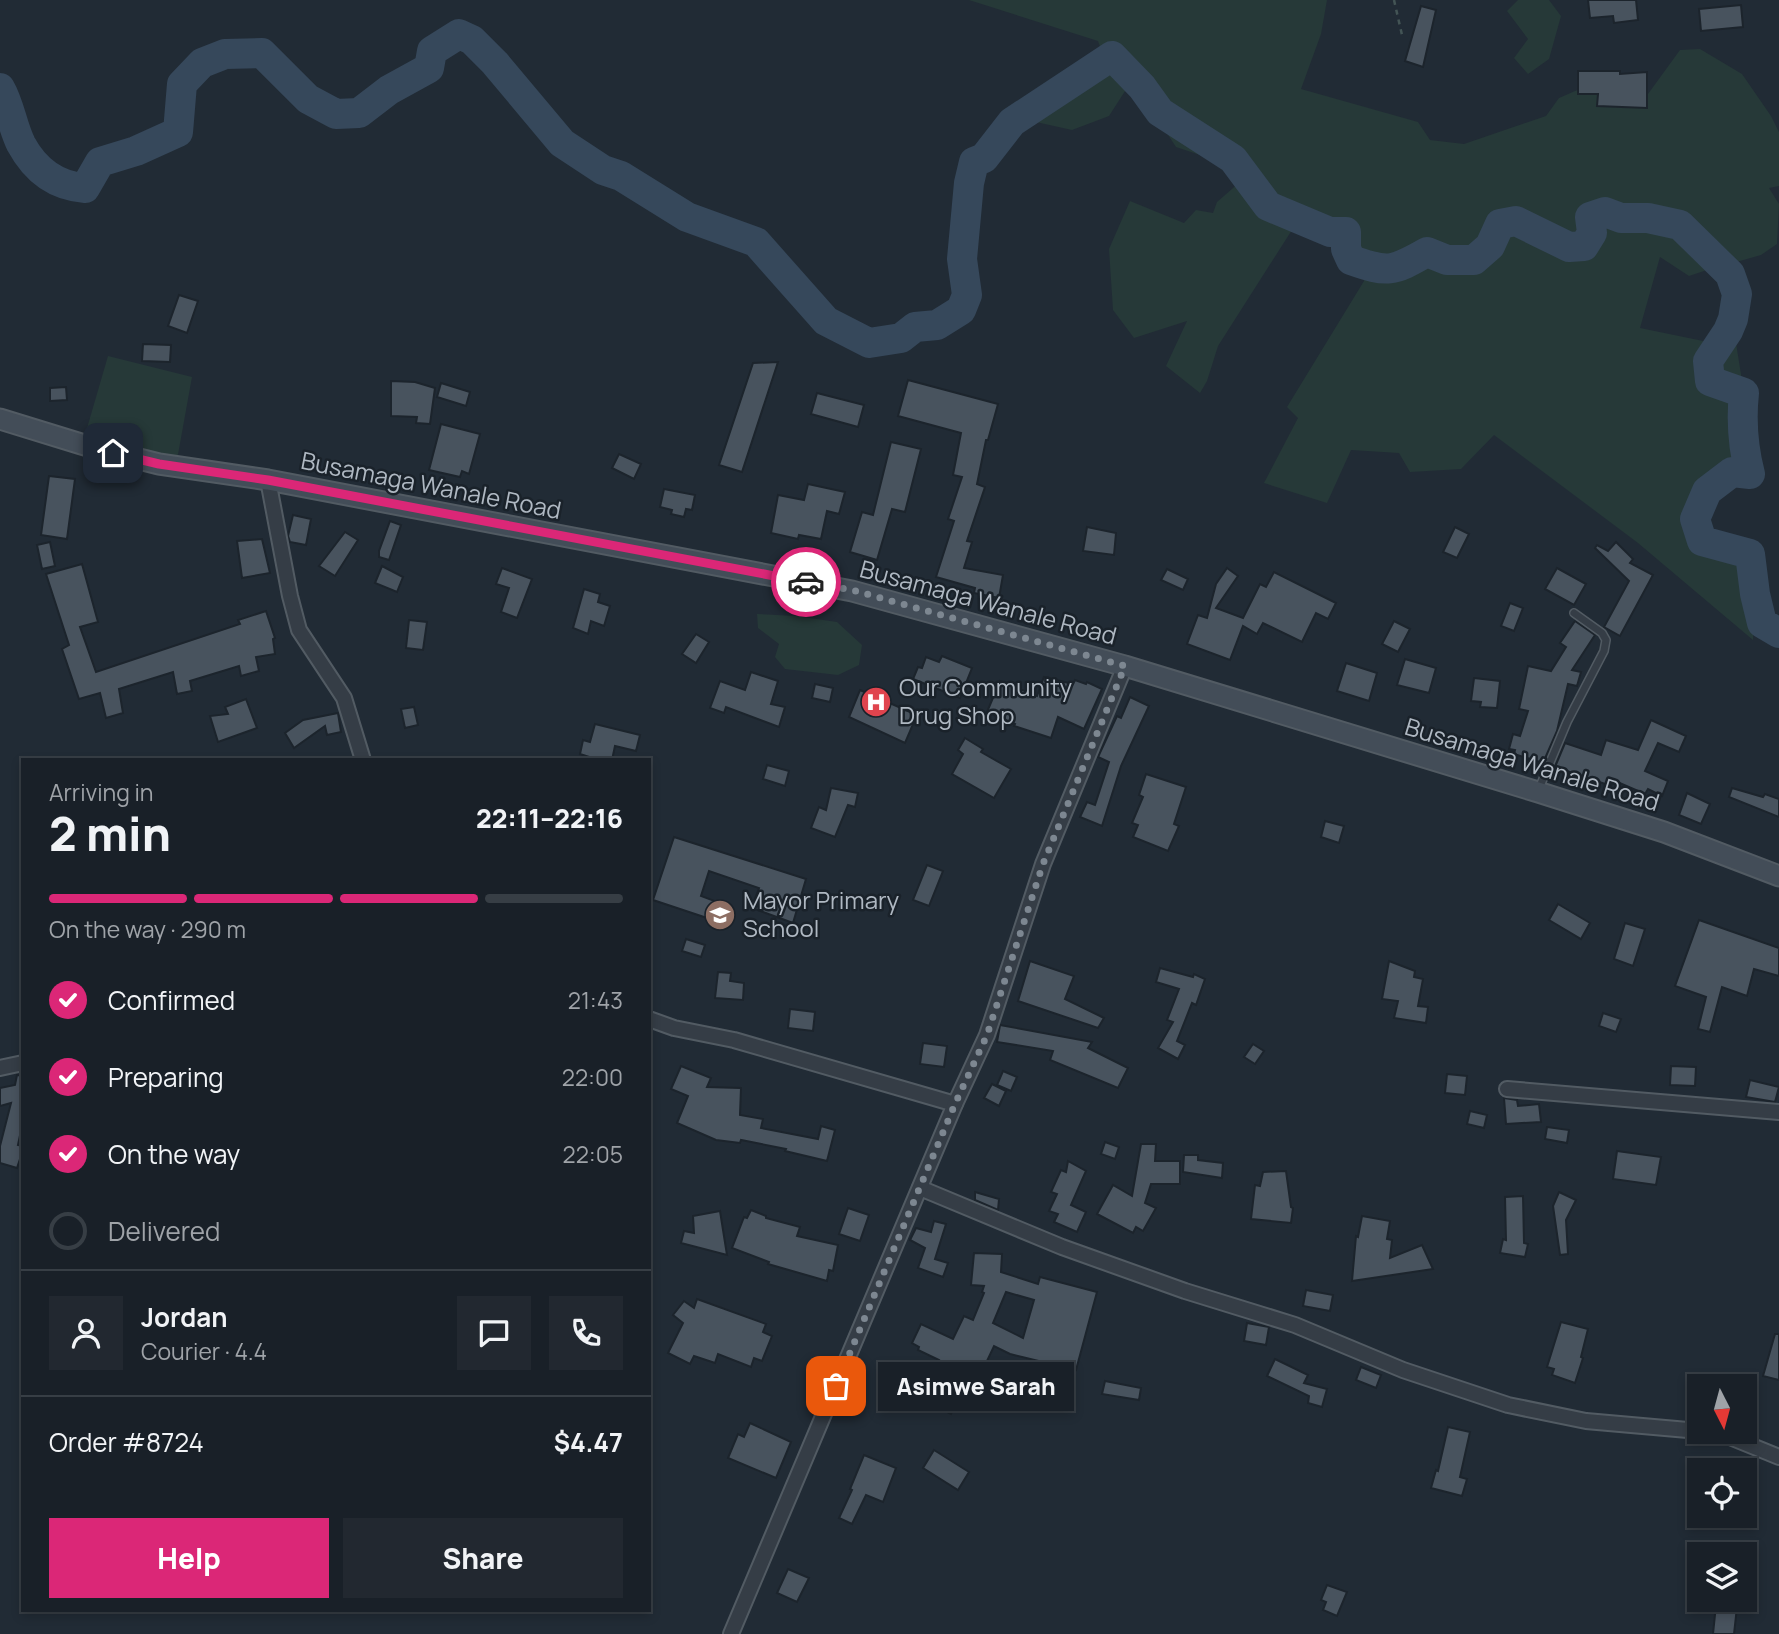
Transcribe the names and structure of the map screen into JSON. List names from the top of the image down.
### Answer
{
  "streets": {
    "street": ["Busamaga Wanale Road"]
  },
  "places": {
    "hospital": ["Our Community Drug Shop"],
    "school or university": ["Mayor Primary School"],
    "other": ["Asimwe Sarah"]
  },
  "north": "bottom",
  "page": {
    "heading": ["2 min", "Arriving in", "22:11–22:16"],
    "panel": [
      "Jordan",
      "Courier · 4.4",
      "Order #8724",
      "$4.47"
    ],
    "bar": "On the way · 290 m",
    "list": [
      ["Confirmed", "21:43"],
      ["Preparing", "22:00"],
      ["On the way", "22:05"],
      "Delivered"
    ],
    "bubble": "Asimwe Sarah",
    "buttons": ["Help", "Share"]
  }
}
